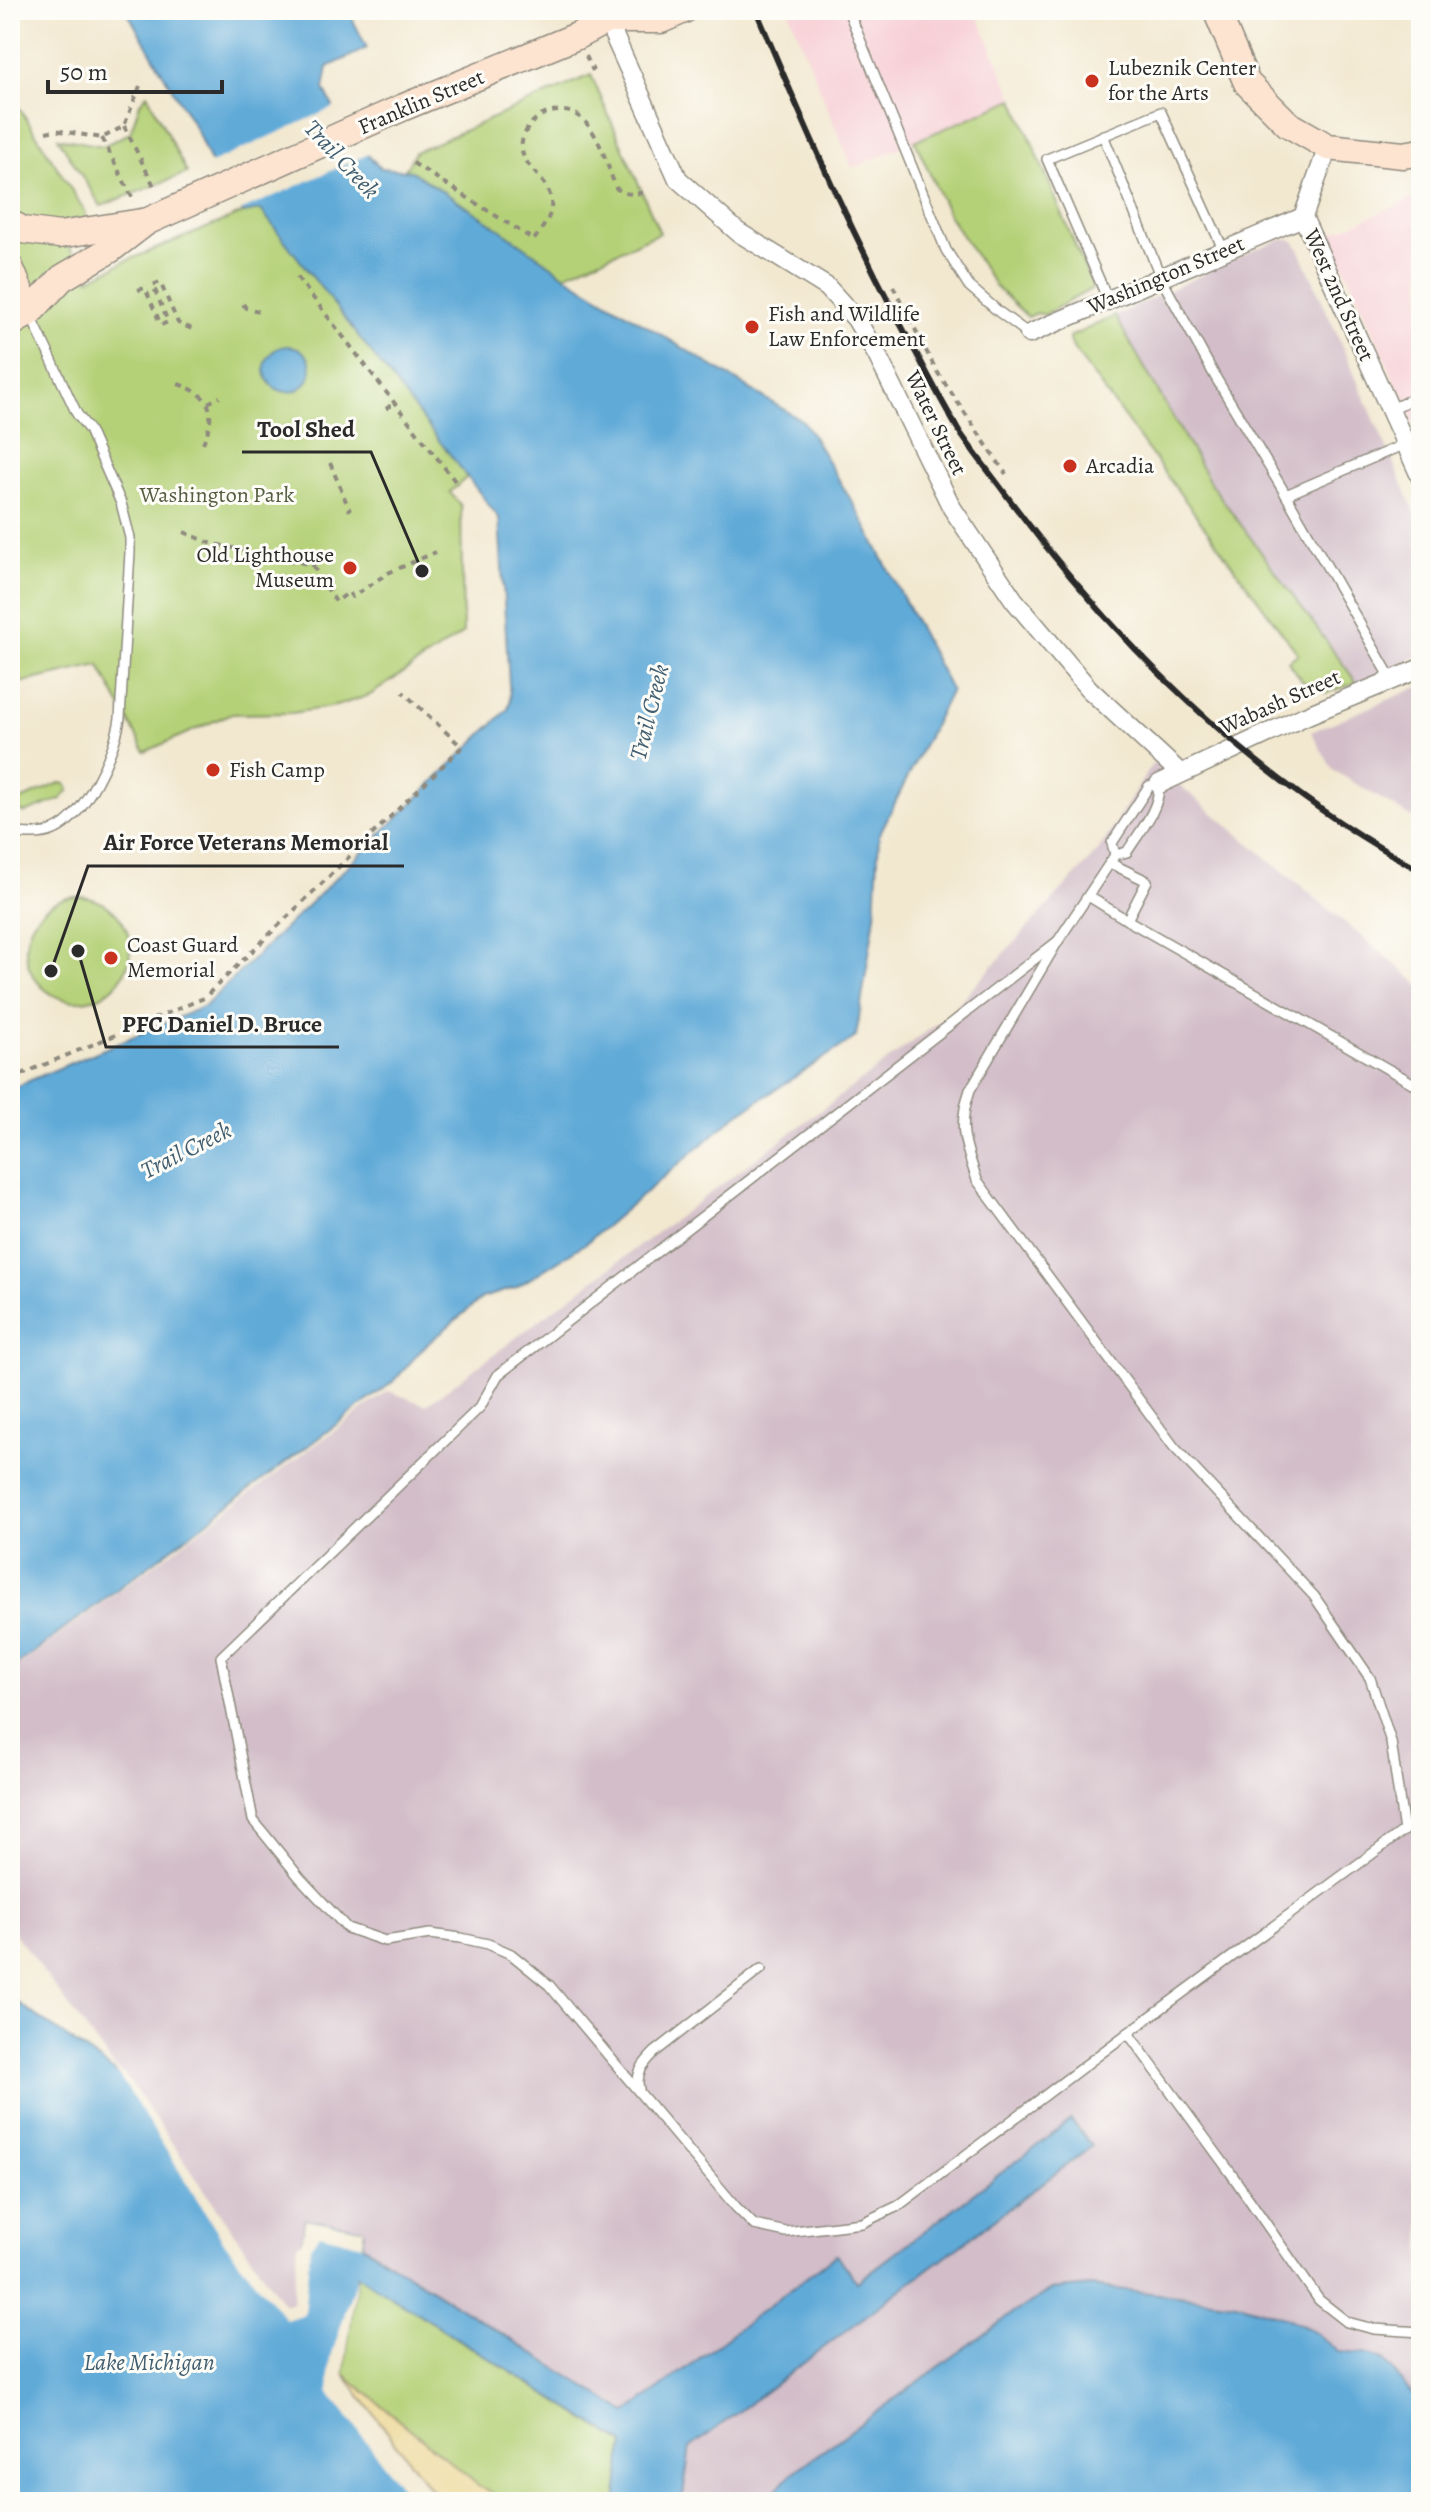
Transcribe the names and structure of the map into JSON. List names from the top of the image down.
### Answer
{
  "streets": {
    "street": [
      "Franklin Street",
      "Washington Street",
      "West 2nd Street",
      "Water Street",
      "Wabash Street"
    ]
  },
  "crossings": [
    ["Franklin Street", "Water Street"],
    ["Washington Street", "West 2nd Street"],
    ["Water Street", "Wabash Street"]
  ],
  "water": ["Trail Creek", "Lake Michigan"],
  "parks": ["Washington Park"],
  "places": [
    "Lubeznik Center for the Arts",
    "Fish and Wildlife Law Enforcement",
    "Arcadia",
    "Old Lighthouse Museum",
    "Tool Shed",
    "Fish Camp",
    "PFC Daniel D. Bruce",
    "Coast Guard Memorial",
    "Air Force Veterans Memorial"
  ],
  "scale_bar": "50 m"
}
